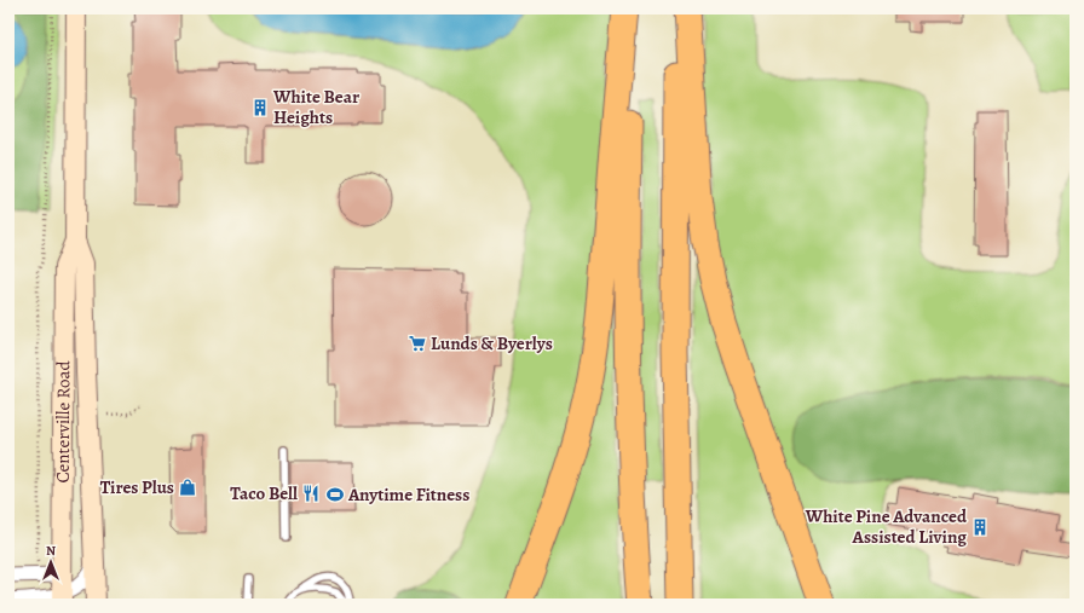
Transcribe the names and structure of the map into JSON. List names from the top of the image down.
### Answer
{
  "streets": {
    "main road": ["Centerville Road"]
  },
  "places": {
    "building": ["White Bear Heights", "White Pine Advanced Assisted Living"],
    "supermarket": ["Lunds & Byerlys"],
    "shop": ["Tires Plus"],
    "restaurant": ["Taco Bell"],
    "sports": ["Anytime Fitness"]
  },
  "north": "top"
}
